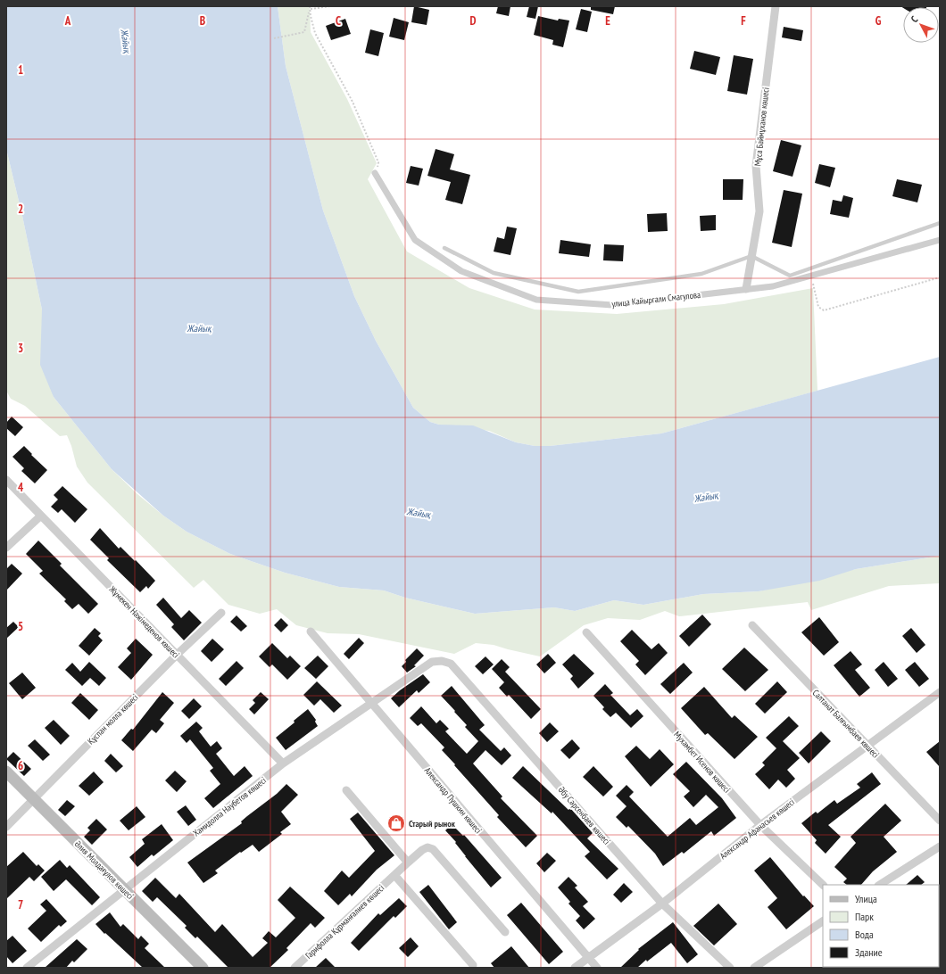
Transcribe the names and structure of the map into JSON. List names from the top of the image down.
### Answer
{
  "streets": {
    "main road": ["Әлия Молдағұлов көшесі"],
    "street": [
      "Мұса Баймұханов көшесі",
      "улица Кайыргали Смагулова",
      "Жұмекен Нәжімеденов көшесі",
      "Құспан молла көшесі",
      "Салтанат Балғымбаев көшесі",
      "Мухамбет Исенов көшесі",
      "Александр Пушкин көшесі",
      "Хамидолла Наубетов көшесі",
      "Әбу Сәрсенбаев көшесі",
      "Александр Афанасьев көшесі",
      "Гарифолла Құрманғалиев көшесі"
    ]
  },
  "crossings": [
    ["Мұса Баймұханов көшесі", "улица Кайыргали Смагулова"],
    ["Жұмекен Нәжімеденов көшесі", "Құспан молла көшесі"],
    ["Жұмекен Нәжімеденов көшесі", "Хамидолла Наубетов көшесі"],
    ["Құспан молла көшесі", "Әлия Молдағұлов көшесі"],
    ["Салтанат Балғымбаев көшесі", "Александр Афанасьев көшесі"],
    ["Мухамбет Исенов көшесі", "Александр Афанасьев көшесі"],
    ["Александр Пушкин көшесі", "Хамидолла Наубетов көшесі"],
    ["Александр Пушкин көшесі", "Александр Афанасьев көшесі"],
    ["Хамидолла Наубетов көшесі", "Әбу Сәрсенбаев көшесі"],
    ["Хамидолла Наубетов көшесі", "Әлия Молдағұлов көшесі"],
    ["Әбу Сәрсенбаев көшесі", "Александр Афанасьев көшесі"]
  ],
  "water": ["Жайық"],
  "places": {
    "shop": ["Старый рынок"]
  },
  "legend": [
    "Улица",
    "Парк",
    "Вода",
    "Здание"
  ],
  "north": "top left",
  "grid": {
    "columns": [
      "A",
      "B",
      "C",
      "D",
      "E",
      "F",
      "G"
    ],
    "rows": [
      "1",
      "2",
      "3",
      "4",
      "5",
      "6",
      "7"
    ]
  }
}
